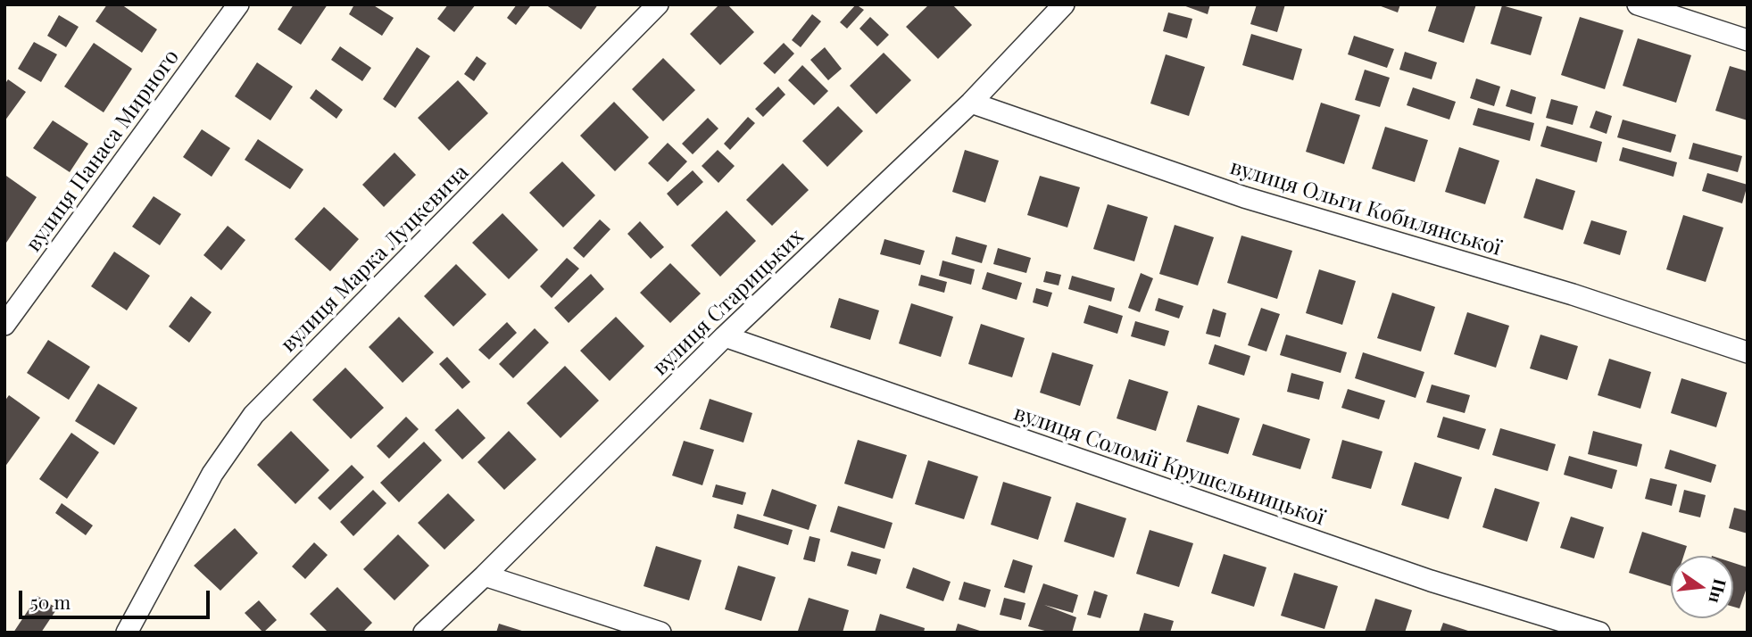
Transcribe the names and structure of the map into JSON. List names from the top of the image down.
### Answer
{
  "streets": {
    "street": [
      "вулиця Панаса Мирного",
      "вулиця Ольги Кобилянської",
      "вулиця Марка Луцкевича",
      "вулиця Старицьких",
      "вулиця Соломії Крушельницької"
    ]
  },
  "crossings": [
    ["вулиця Ольги Кобилянської", "вулиця Старицьких"],
    ["вулиця Старицьких", "вулиця Соломії Крушельницької"]
  ],
  "scale_bar": "50 m",
  "north": "right"
}
